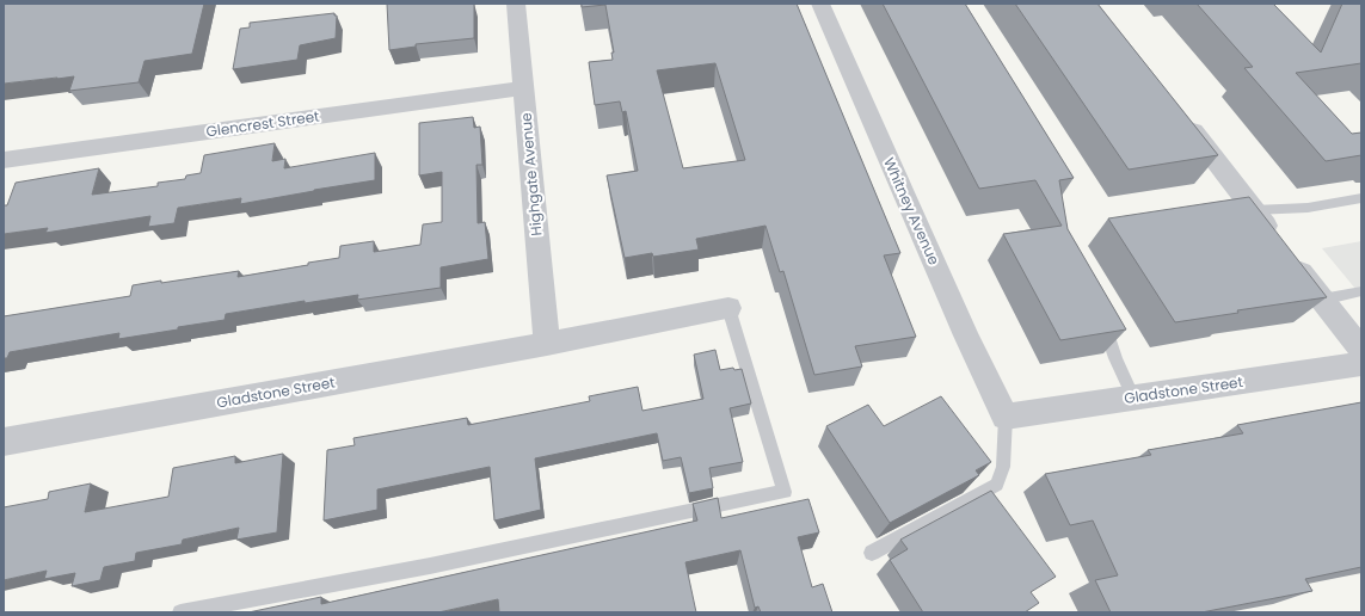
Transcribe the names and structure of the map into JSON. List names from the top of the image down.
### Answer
{
  "streets": {
    "street": [
      "Glencrest Street",
      "Highgate Avenue",
      "Whitney Avenue",
      "Gladstone Street"
    ]
  },
  "crossings": [
    ["Glencrest Street", "Highgate Avenue"],
    ["Highgate Avenue", "Gladstone Street"],
    ["Whitney Avenue", "Gladstone Street"]
  ]
}
